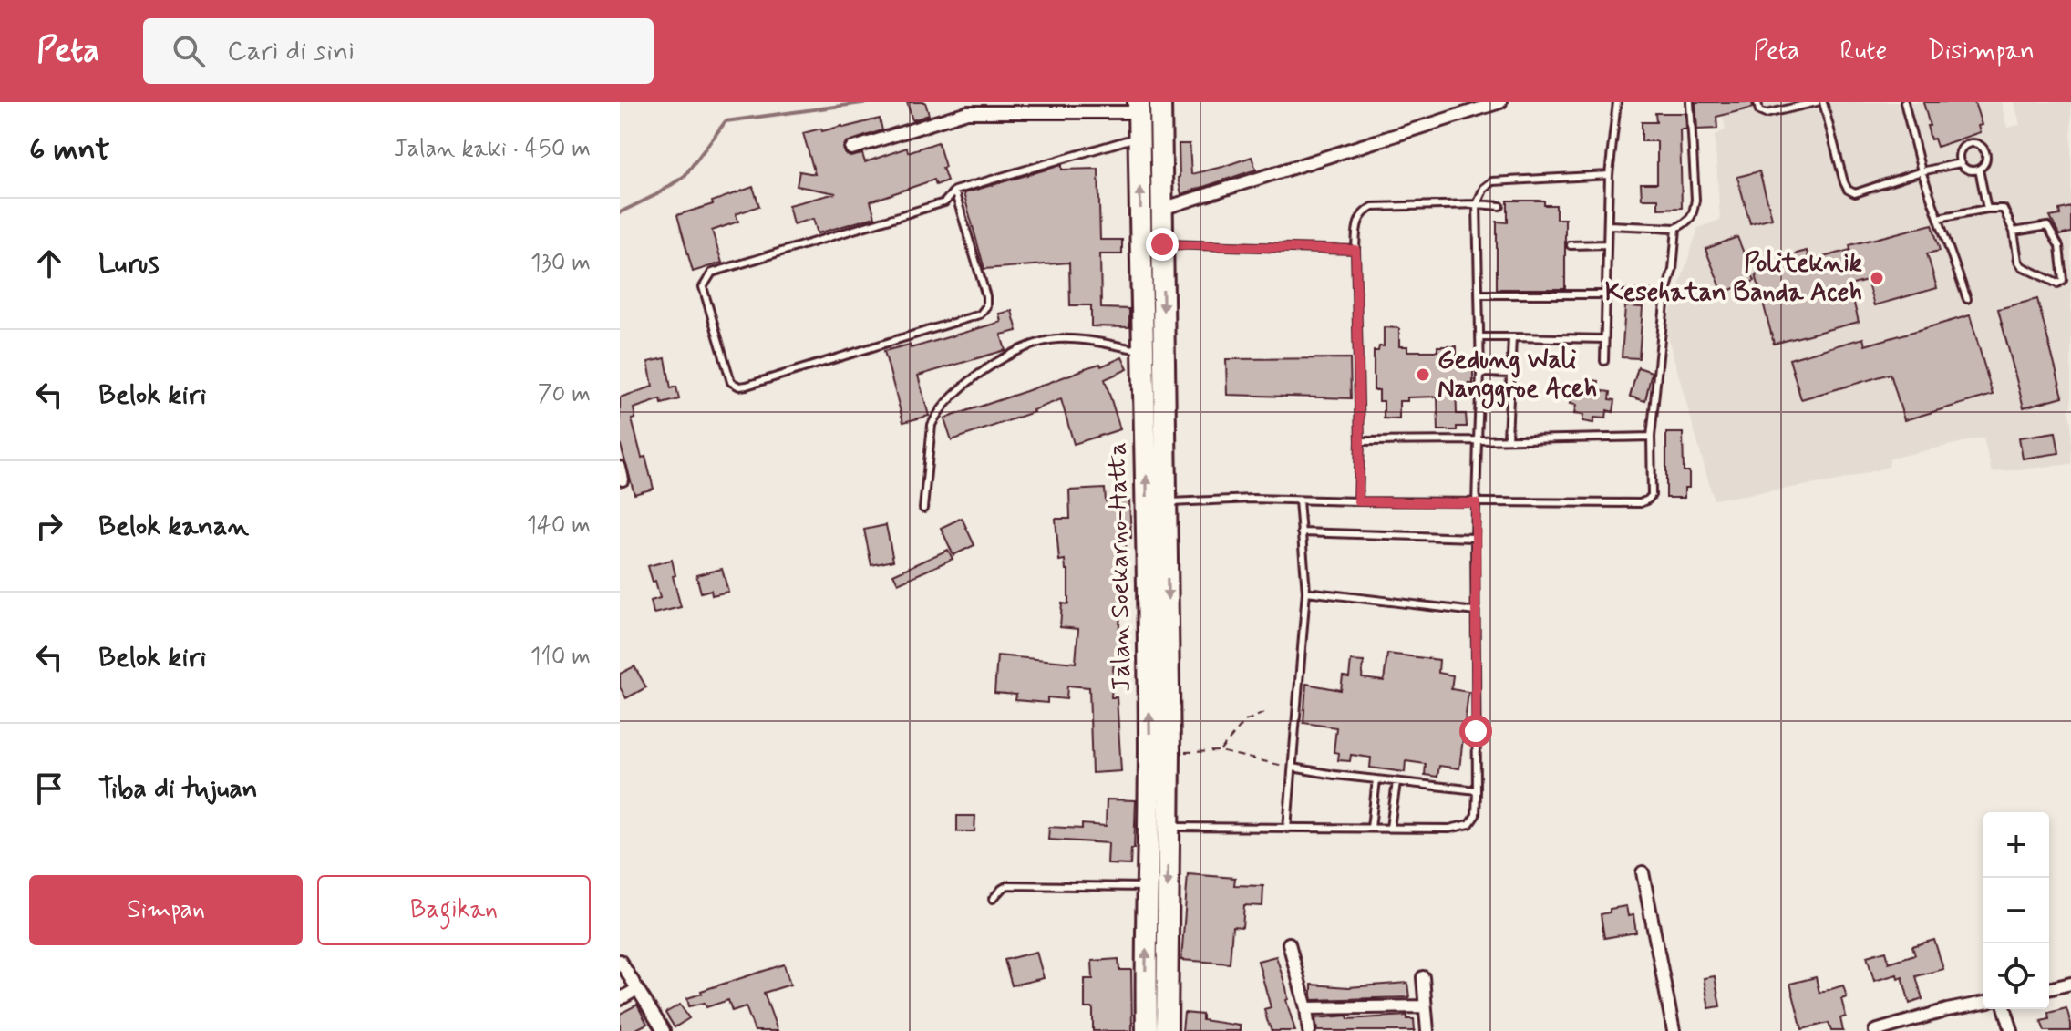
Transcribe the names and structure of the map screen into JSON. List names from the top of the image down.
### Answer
{
  "streets": {
    "highway": ["Jalan Soekarno-Hatta"]
  },
  "places": ["Politeknik Kesehatan Banda Aceh", "Gedung Wali Nanggroe Aceh"],
  "page": {
    "header": "Peta",
    "search": "Cari di sini",
    "nav": ["Peta", "Rute", "Disimpan"],
    "heading": ["6 mnt", "Jalan kaki · 450 m"],
    "list": [
      ["Lurus", "130 m"],
      ["Belok kiri", "70 m"],
      ["Belok kanan", "140 m"],
      ["Belok kiri", "110 m"],
      "Tiba di tujuan"
    ],
    "map_buttons": ["+", "−"],
    "buttons": ["Simpan", "Bagikan"]
  }
}
